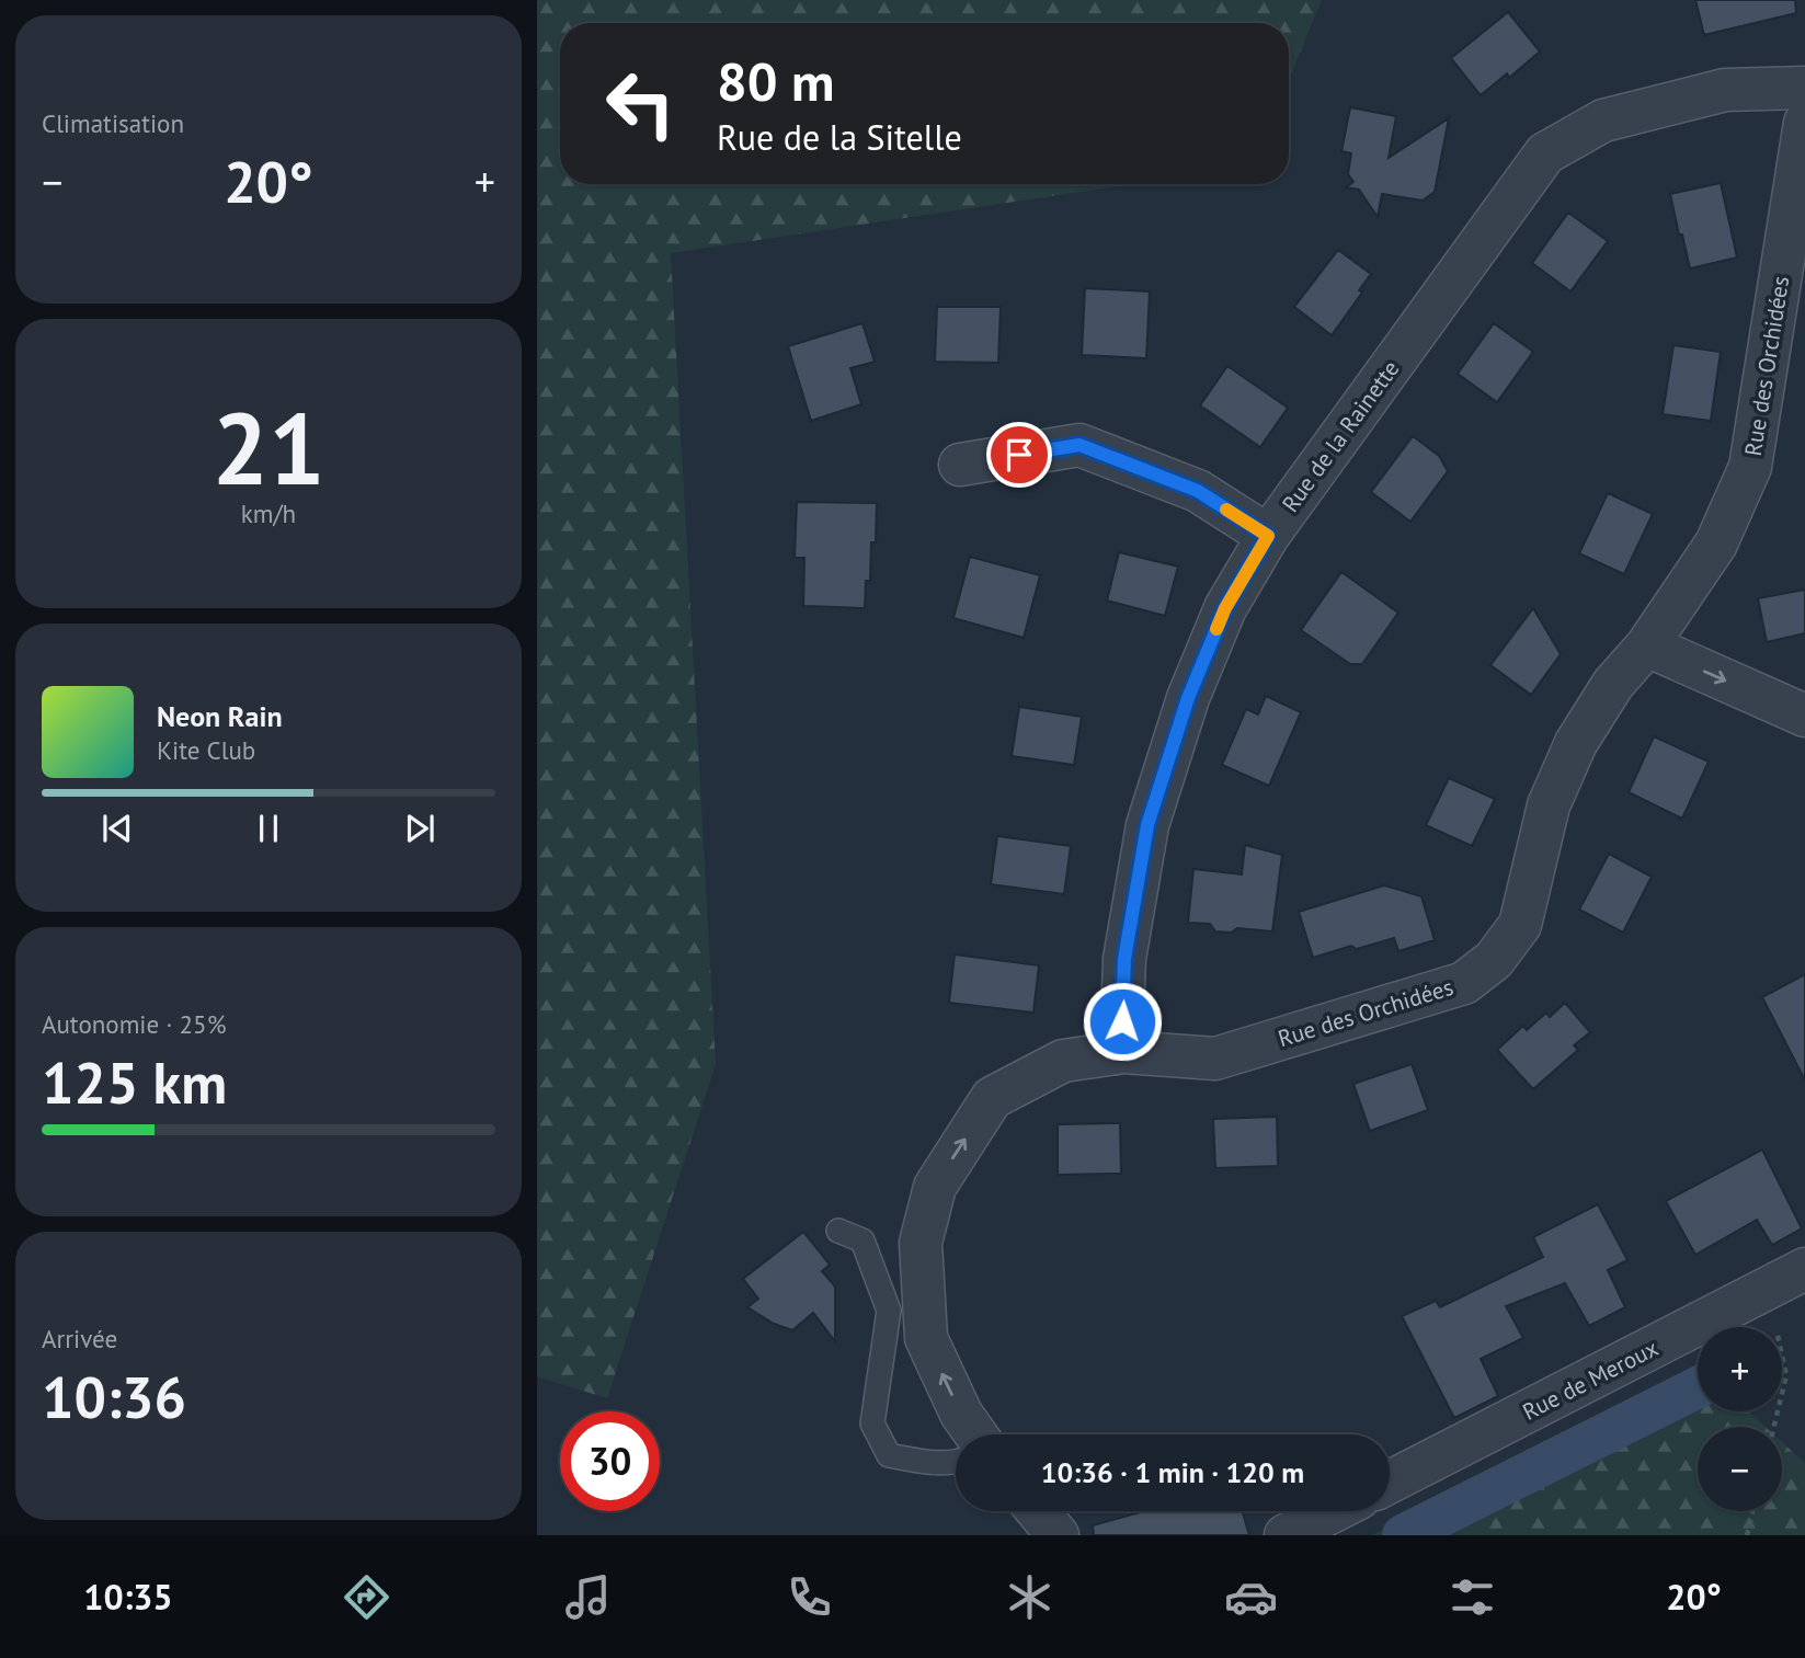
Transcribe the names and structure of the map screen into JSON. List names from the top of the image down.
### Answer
{
  "streets": {
    "street": ["Rue des Orchidées", "Rue de la Rainette", "Rue de Meroux"]
  },
  "crossings": [
    ["Rue des Orchidées", "Rue de la Rainette"]
  ],
  "page": {
    "tile": [
      "Climatisation",
      ["21", "km/h"],
      ["Autonomie · 25%", "125 km"],
      ["Arrivée", "10:36"]
    ],
    "turn": ["80 m", "Rue de la Sitelle"],
    "heat": ["−", "20°", "+"],
    "song": ["Neon Rain", "Kite Club"],
    "map_buttons": ["+", "−"],
    "limit": "30",
    "trip": "10:36 · 1 min · 120 m",
    "tabs": ["10:35", "20°"]
  }
}
